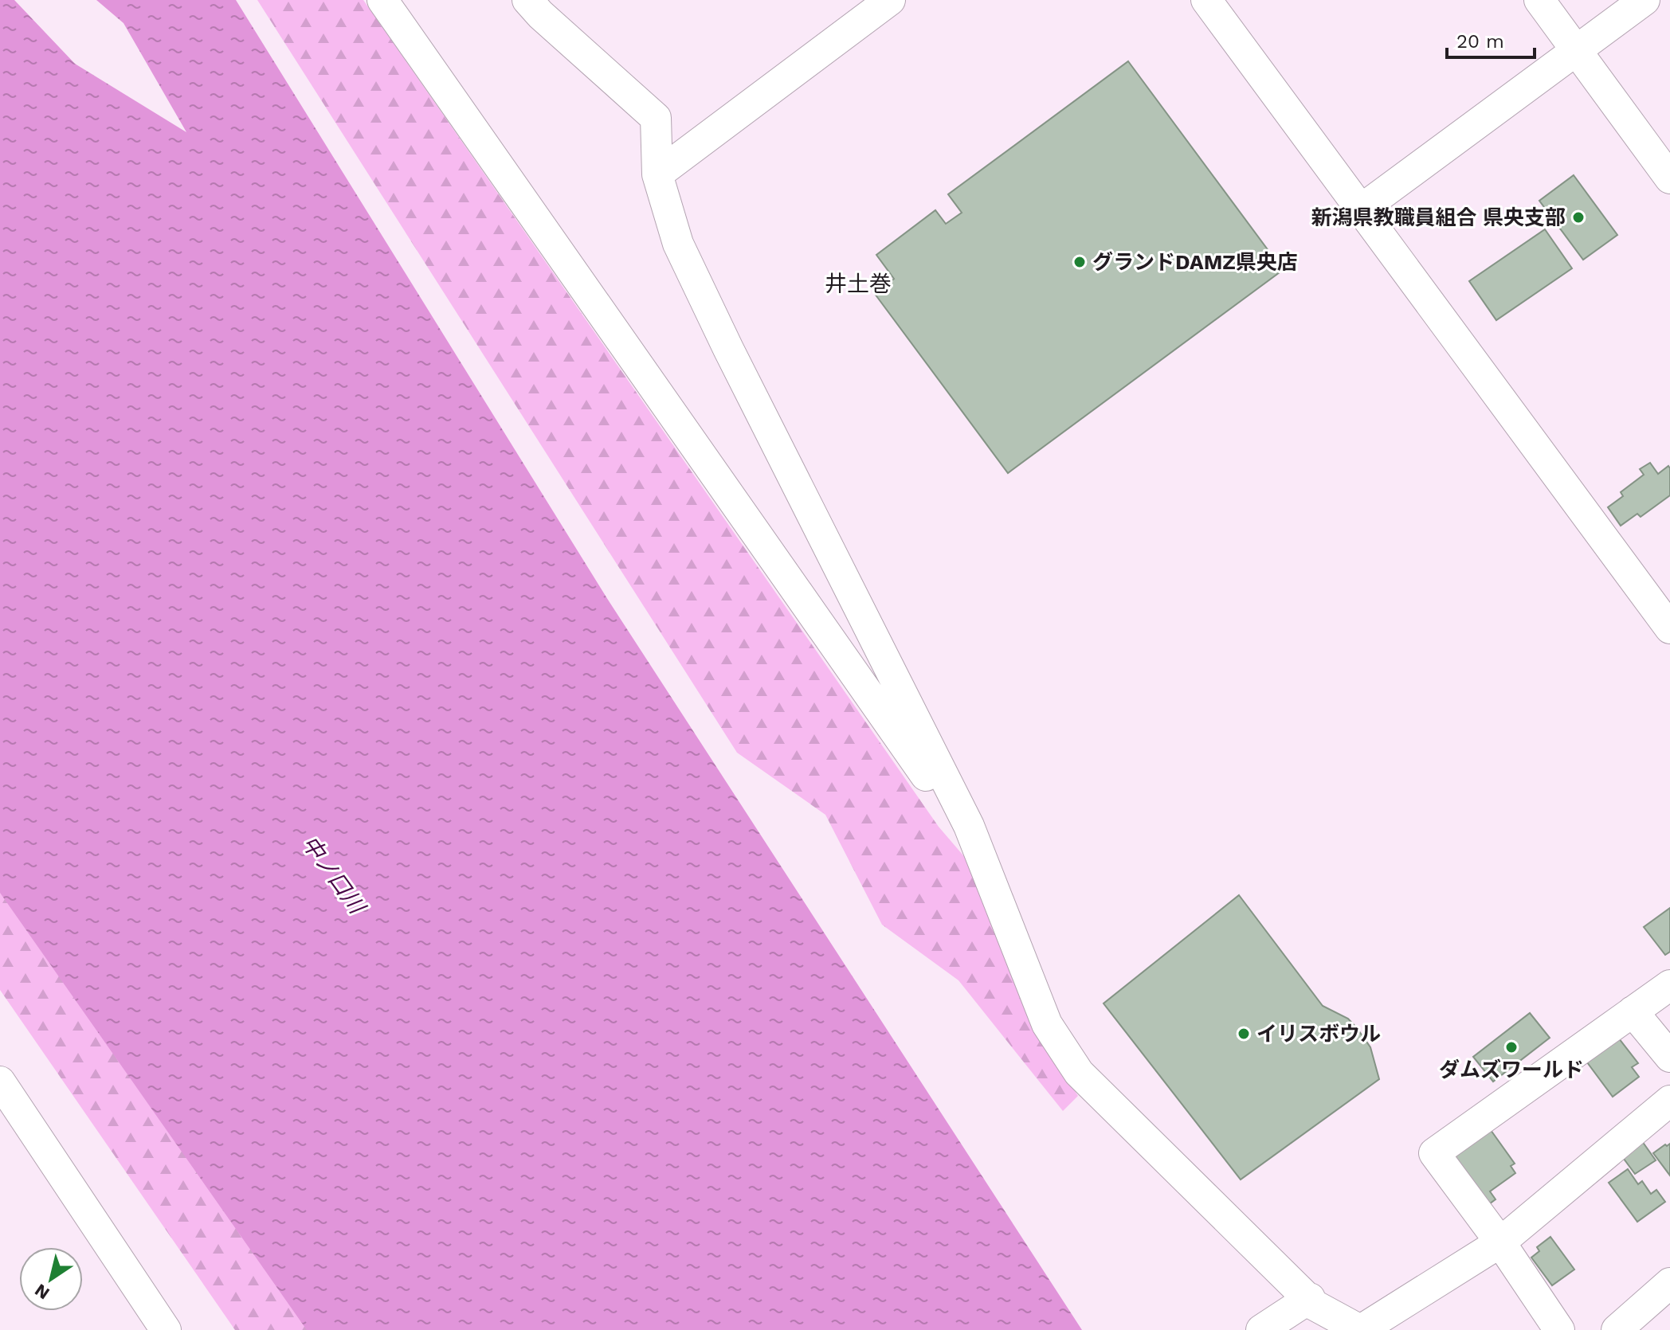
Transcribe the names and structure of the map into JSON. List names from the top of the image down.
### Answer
{
  "districts": ["井土巻"],
  "water": ["中ノ口川"],
  "places": [
    "新潟県教職員組合 県央支部",
    "グランドDAMZ県央店",
    "イリスボウル",
    "ダムズワールド"
  ],
  "scale_bar": "20 m",
  "north": "bottom left"
}
